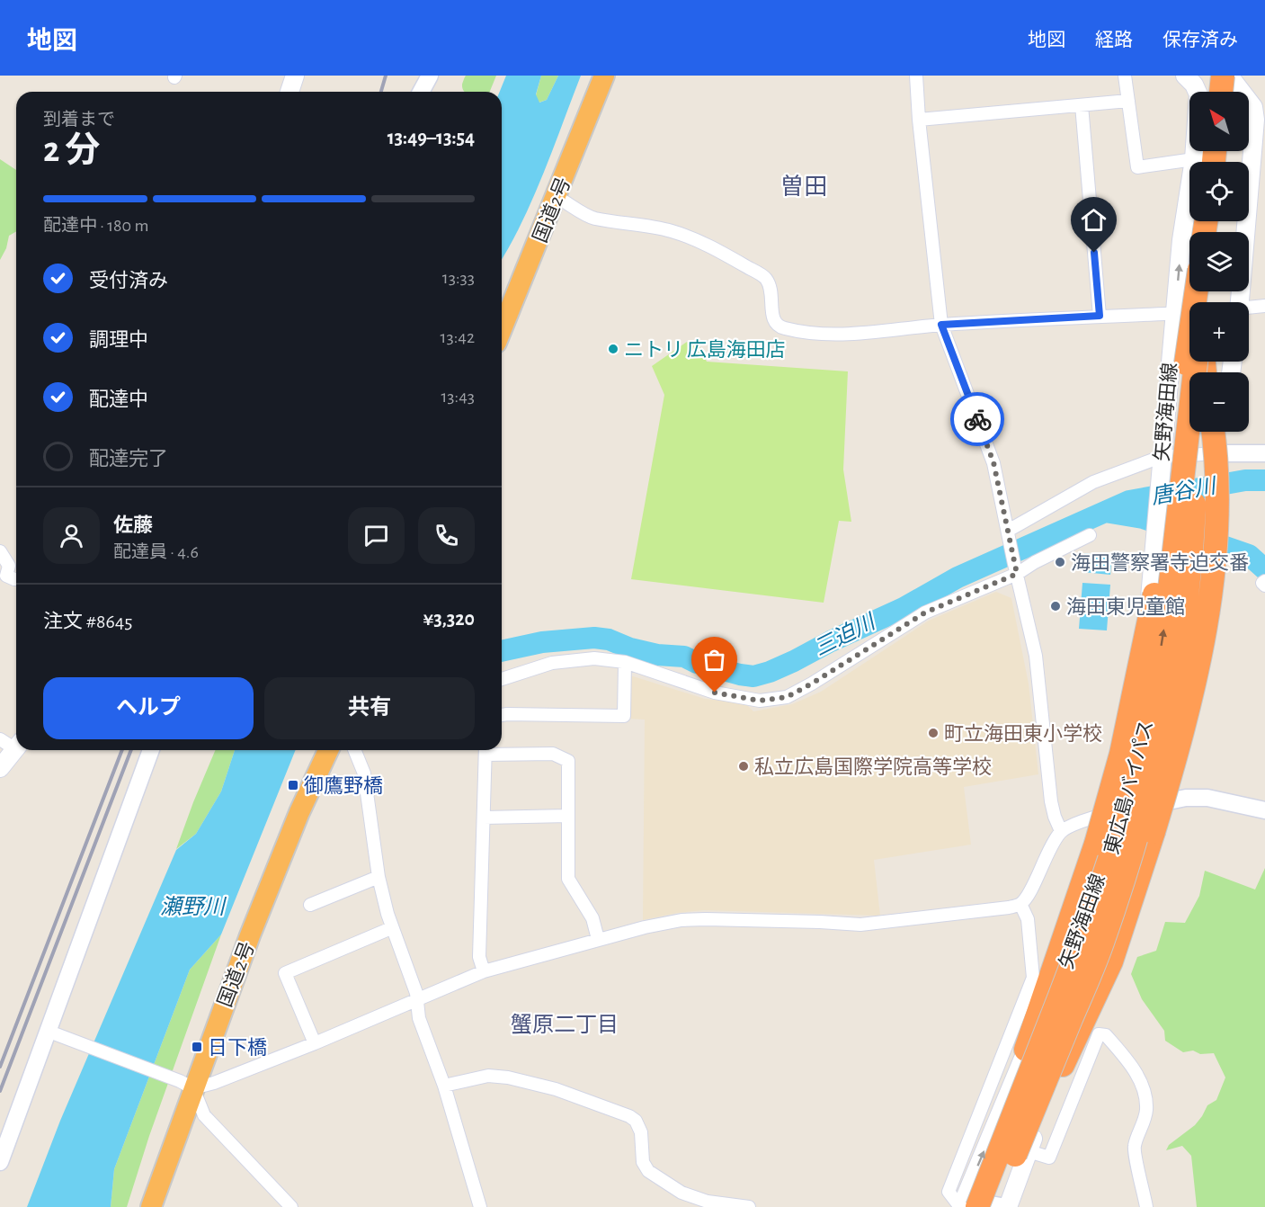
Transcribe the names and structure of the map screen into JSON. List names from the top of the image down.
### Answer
{
  "streets": {
    "highway": ["国道2号", "東広島バイパス"],
    "main road": ["矢野海田線"]
  },
  "districts": ["曽田", "蟹原二丁目"],
  "water": ["唐谷川", "三迫川", "瀬野川"],
  "places": {
    "other": [
      "ニトリ 広島海田店",
      "海田警察署寺迫交番",
      "海田東児童館",
      "町立海田東小学校",
      "私立広島国際学院高等学校"
    ],
    "transit": ["御鷹野橋", "日下橋"]
  },
  "north": "top left",
  "page": {
    "header": "地図",
    "nav": ["地図", "経路", "保存済み"],
    "map_buttons": ["+", "−"],
    "heading": ["2 分", "到着まで", "13:49–13:54"],
    "panel": [
      "佐藤",
      "配達員 · 4.6",
      "注文 #8645",
      "¥3,320"
    ],
    "bar": "配達中 · 180 m",
    "list": [
      ["受付済み", "13:33"],
      ["調理中", "13:42"],
      ["配達中", "13:43"],
      "配達完了"
    ],
    "buttons": ["ヘルプ", "共有"]
  }
}
